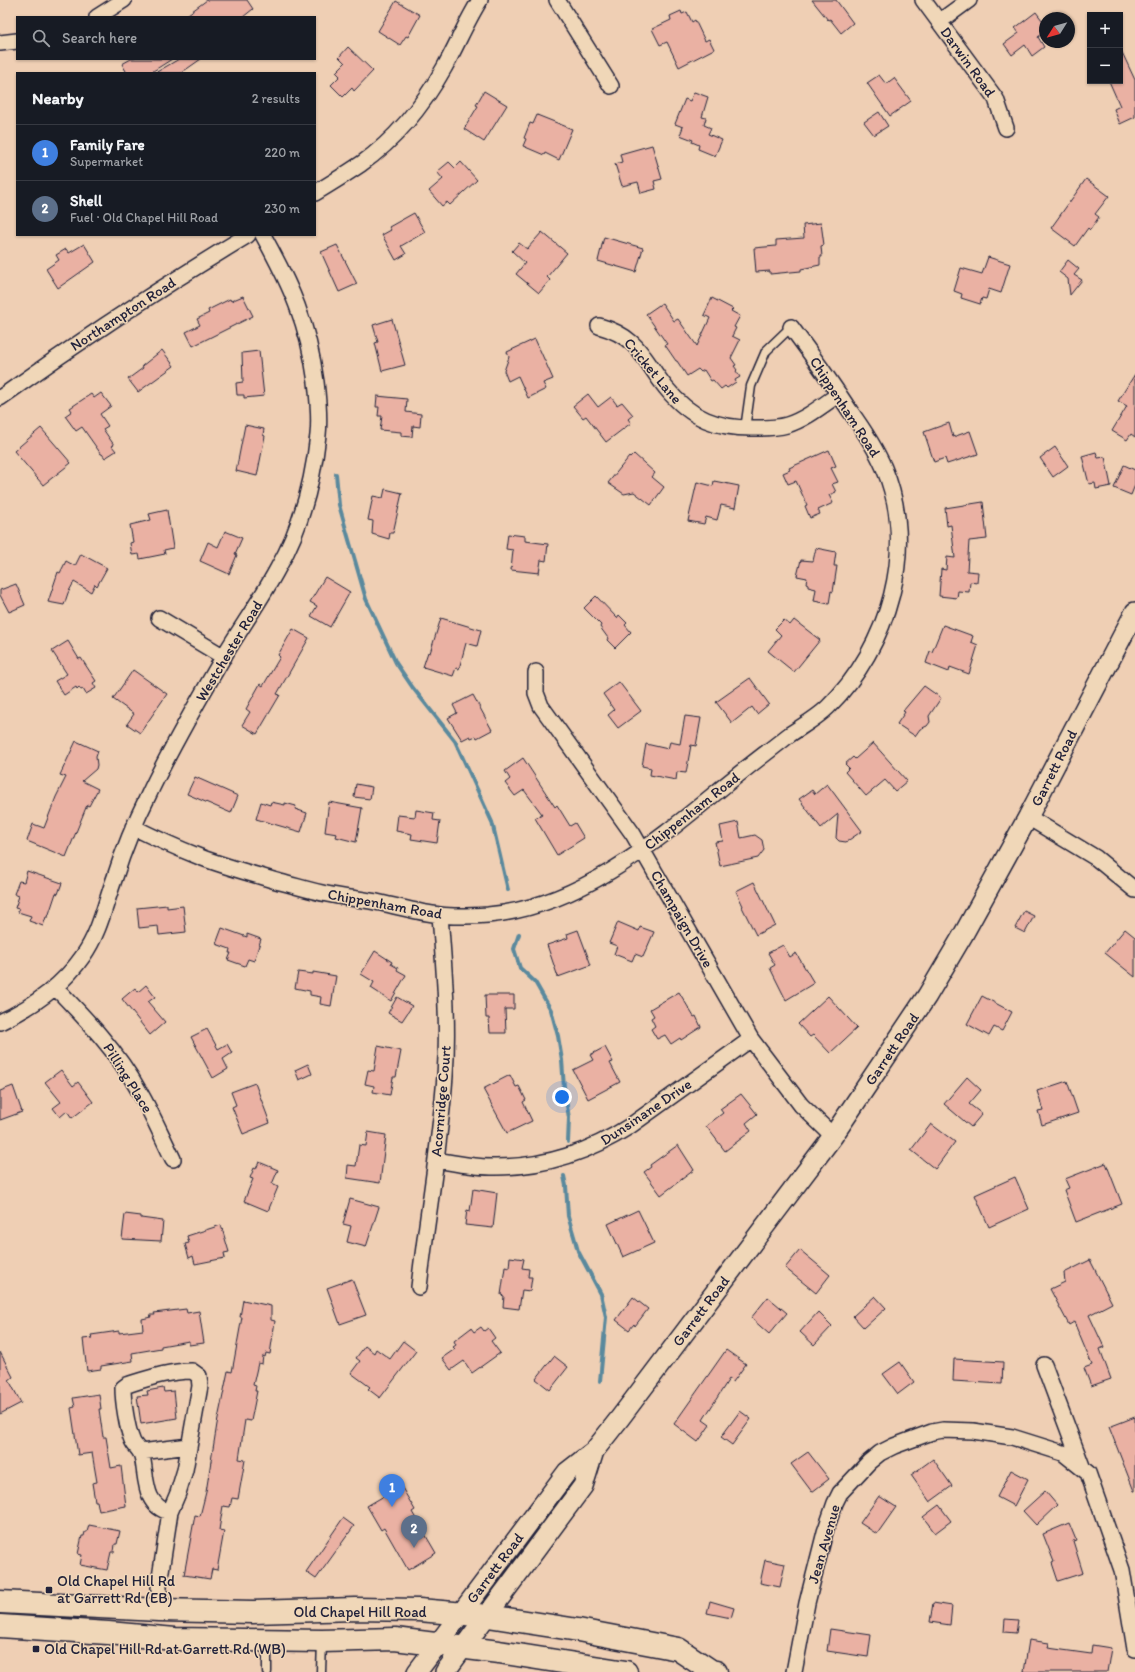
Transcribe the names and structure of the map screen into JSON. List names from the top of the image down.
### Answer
{
  "streets": {
    "main road": ["Old Chapel Hill Road"],
    "street": [
      "Darwin Road",
      "Northampton Road",
      "Cricket Lane",
      "Chippenham Road",
      "Westchester Road",
      "Garrett Road",
      "Champaign Drive",
      "Pilling Place",
      "Acornridge Court",
      "Dunsinane Drive",
      "Jean Avenue"
    ]
  },
  "crossings": [
    ["Cricket Lane", "Chippenham Road"],
    ["Chippenham Road", "Westchester Road"],
    ["Chippenham Road", "Champaign Drive"],
    ["Chippenham Road", "Acornridge Court"],
    ["Westchester Road", "Pilling Place"],
    ["Garrett Road", "Champaign Drive"],
    ["Garrett Road", "Old Chapel Hill Road"],
    ["Champaign Drive", "Dunsinane Drive"],
    ["Acornridge Court", "Dunsinane Drive"]
  ],
  "places": {
    "transit": ["Old Chapel Hill Rd at Garrett Rd (EB)", "Old Chapel Hill Rd at Garrett Rd (WB)"]
  },
  "north": "bottom left",
  "page": {
    "map_buttons": ["+", "−"],
    "search": "Search here",
    "heading": ["Nearby", "2 results"],
    "list": [
      {
        "mark": "1",
        "name": "Family Fare",
        "note": "Supermarket",
        "value": "220 m"
      },
      {
        "mark": "2",
        "name": "Shell",
        "note": "Fuel · Old Chapel Hill Road",
        "value": "230 m"
      }
    ],
    "pins": ["1", "2"]
  }
}
